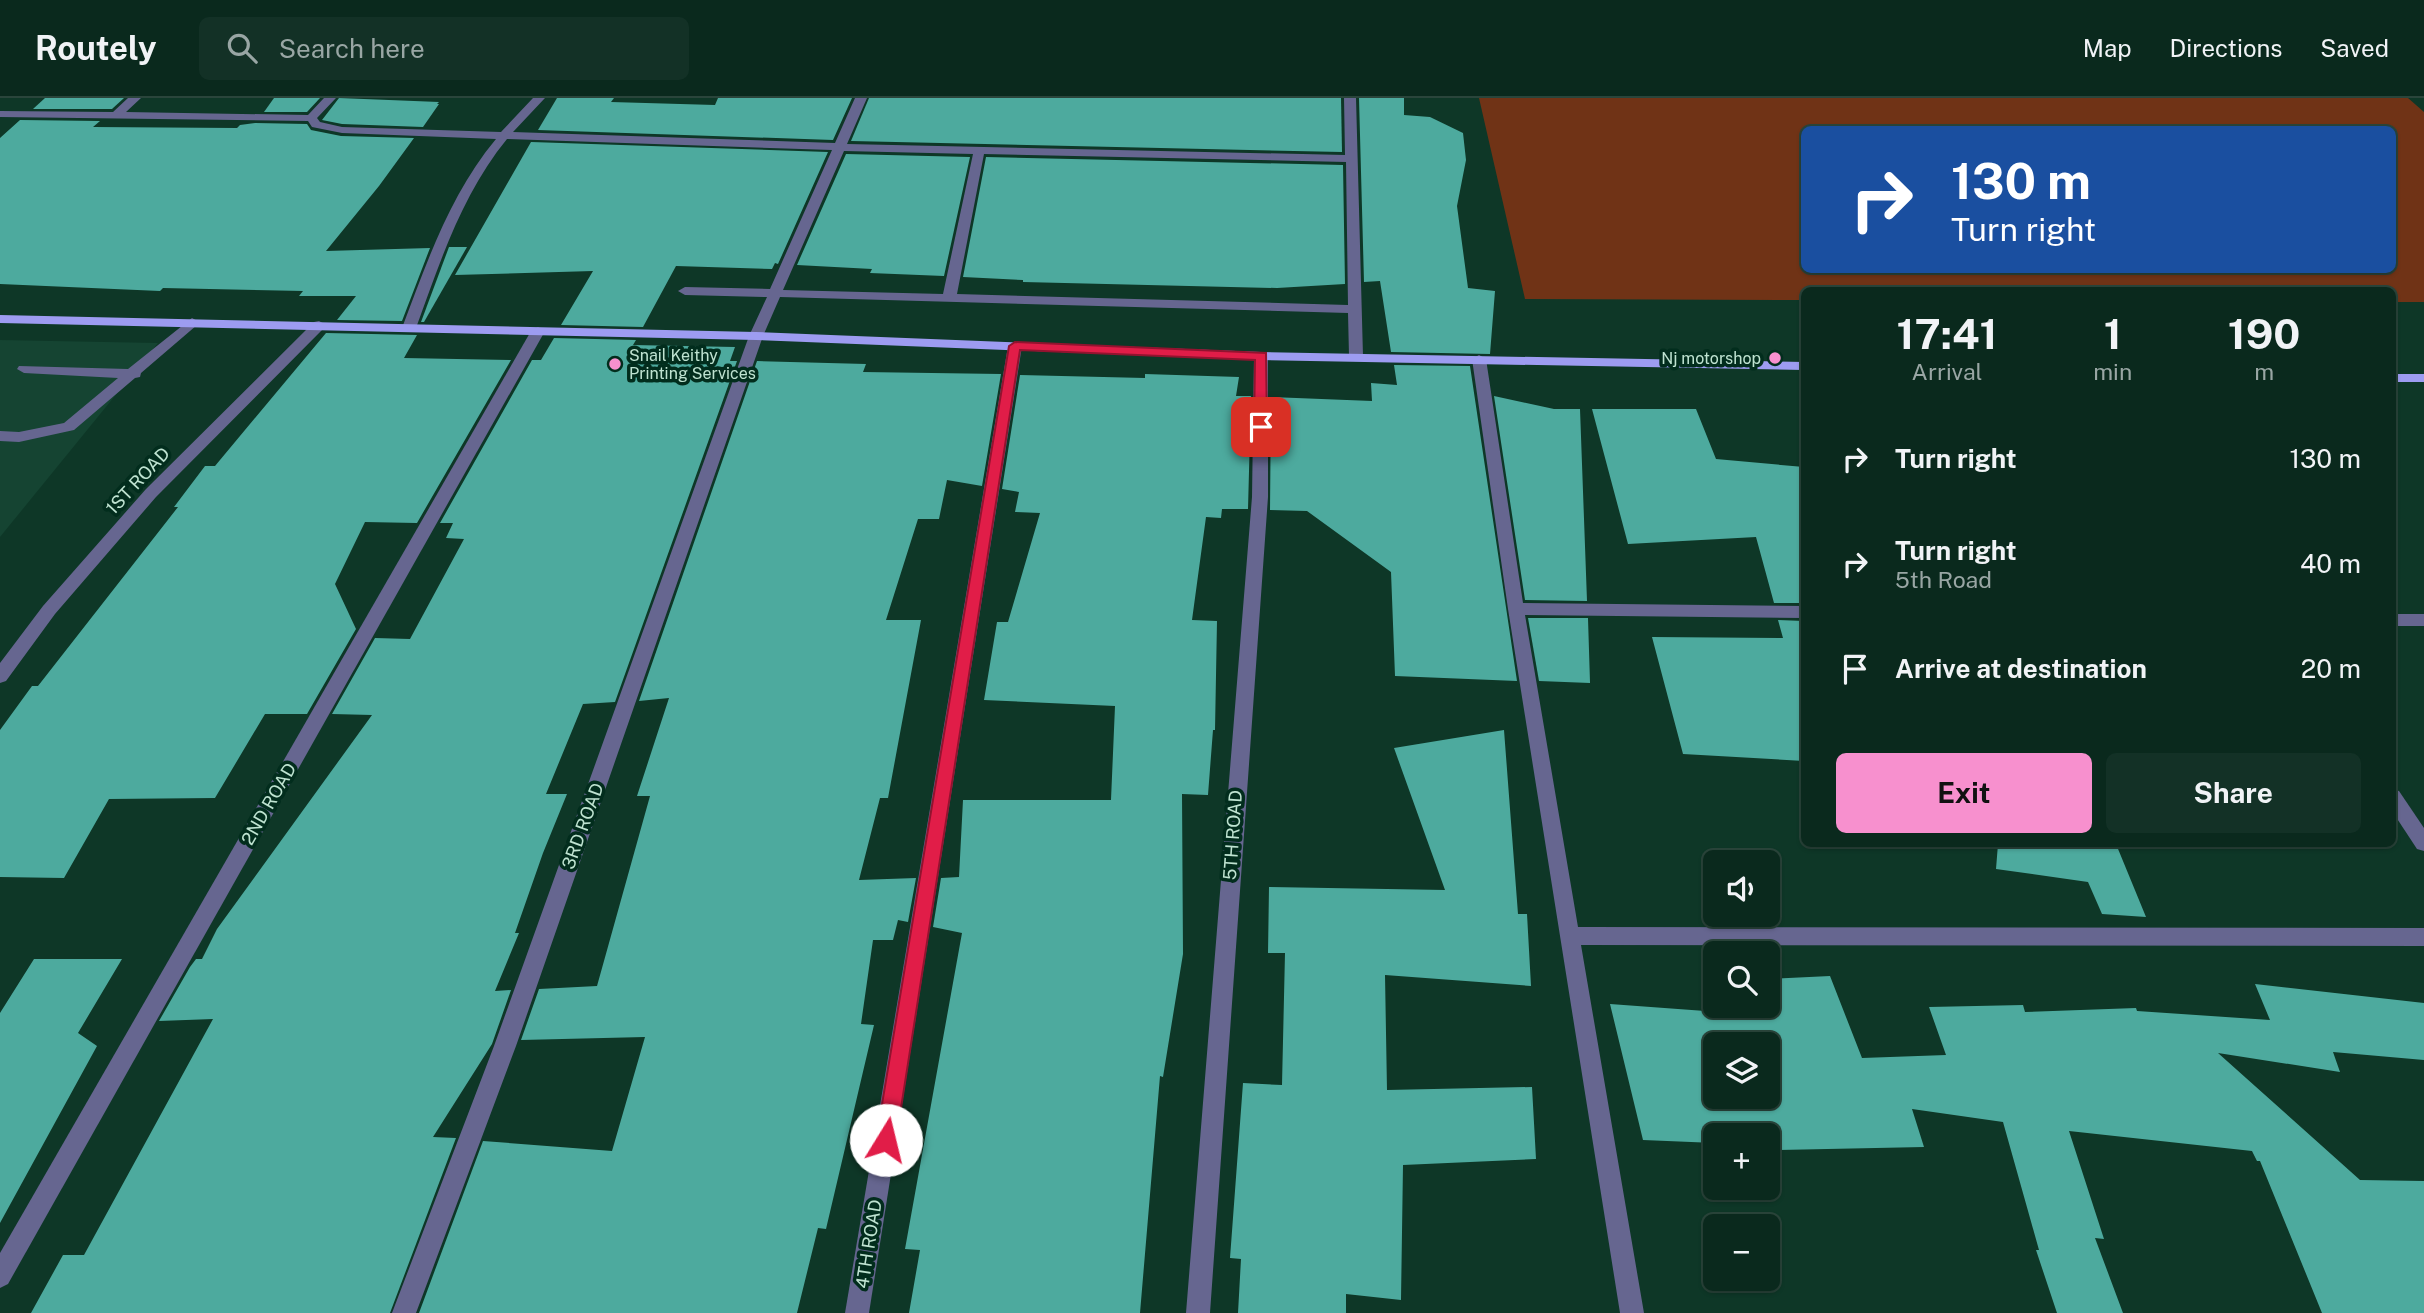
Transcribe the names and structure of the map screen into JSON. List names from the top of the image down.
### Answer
{
  "streets": {
    "street": [
      "1ST ROAD",
      "2ND ROAD",
      "3RD ROAD",
      "5TH ROAD",
      "4TH ROAD"
    ]
  },
  "places": ["Nj motorshop", "Snail Keithy Printing Services"],
  "page": {
    "header": "Routely",
    "search": "Search here",
    "nav": ["Map", "Directions", "Saved"],
    "turn": ["130 m", "Turn right"],
    "eta": [
      "17:41",
      "Arrival",
      "1",
      "min",
      "190",
      "m"
    ],
    "list": [
      {
        "name": "Turn right",
        "value": "130 m"
      },
      {
        "name": "Turn right",
        "note": "5th Road",
        "value": "40 m"
      },
      {
        "name": "Arrive at destination",
        "value": "20 m"
      }
    ],
    "buttons": ["Exit", "Share"],
    "map_buttons": ["+", "−"]
  }
}
